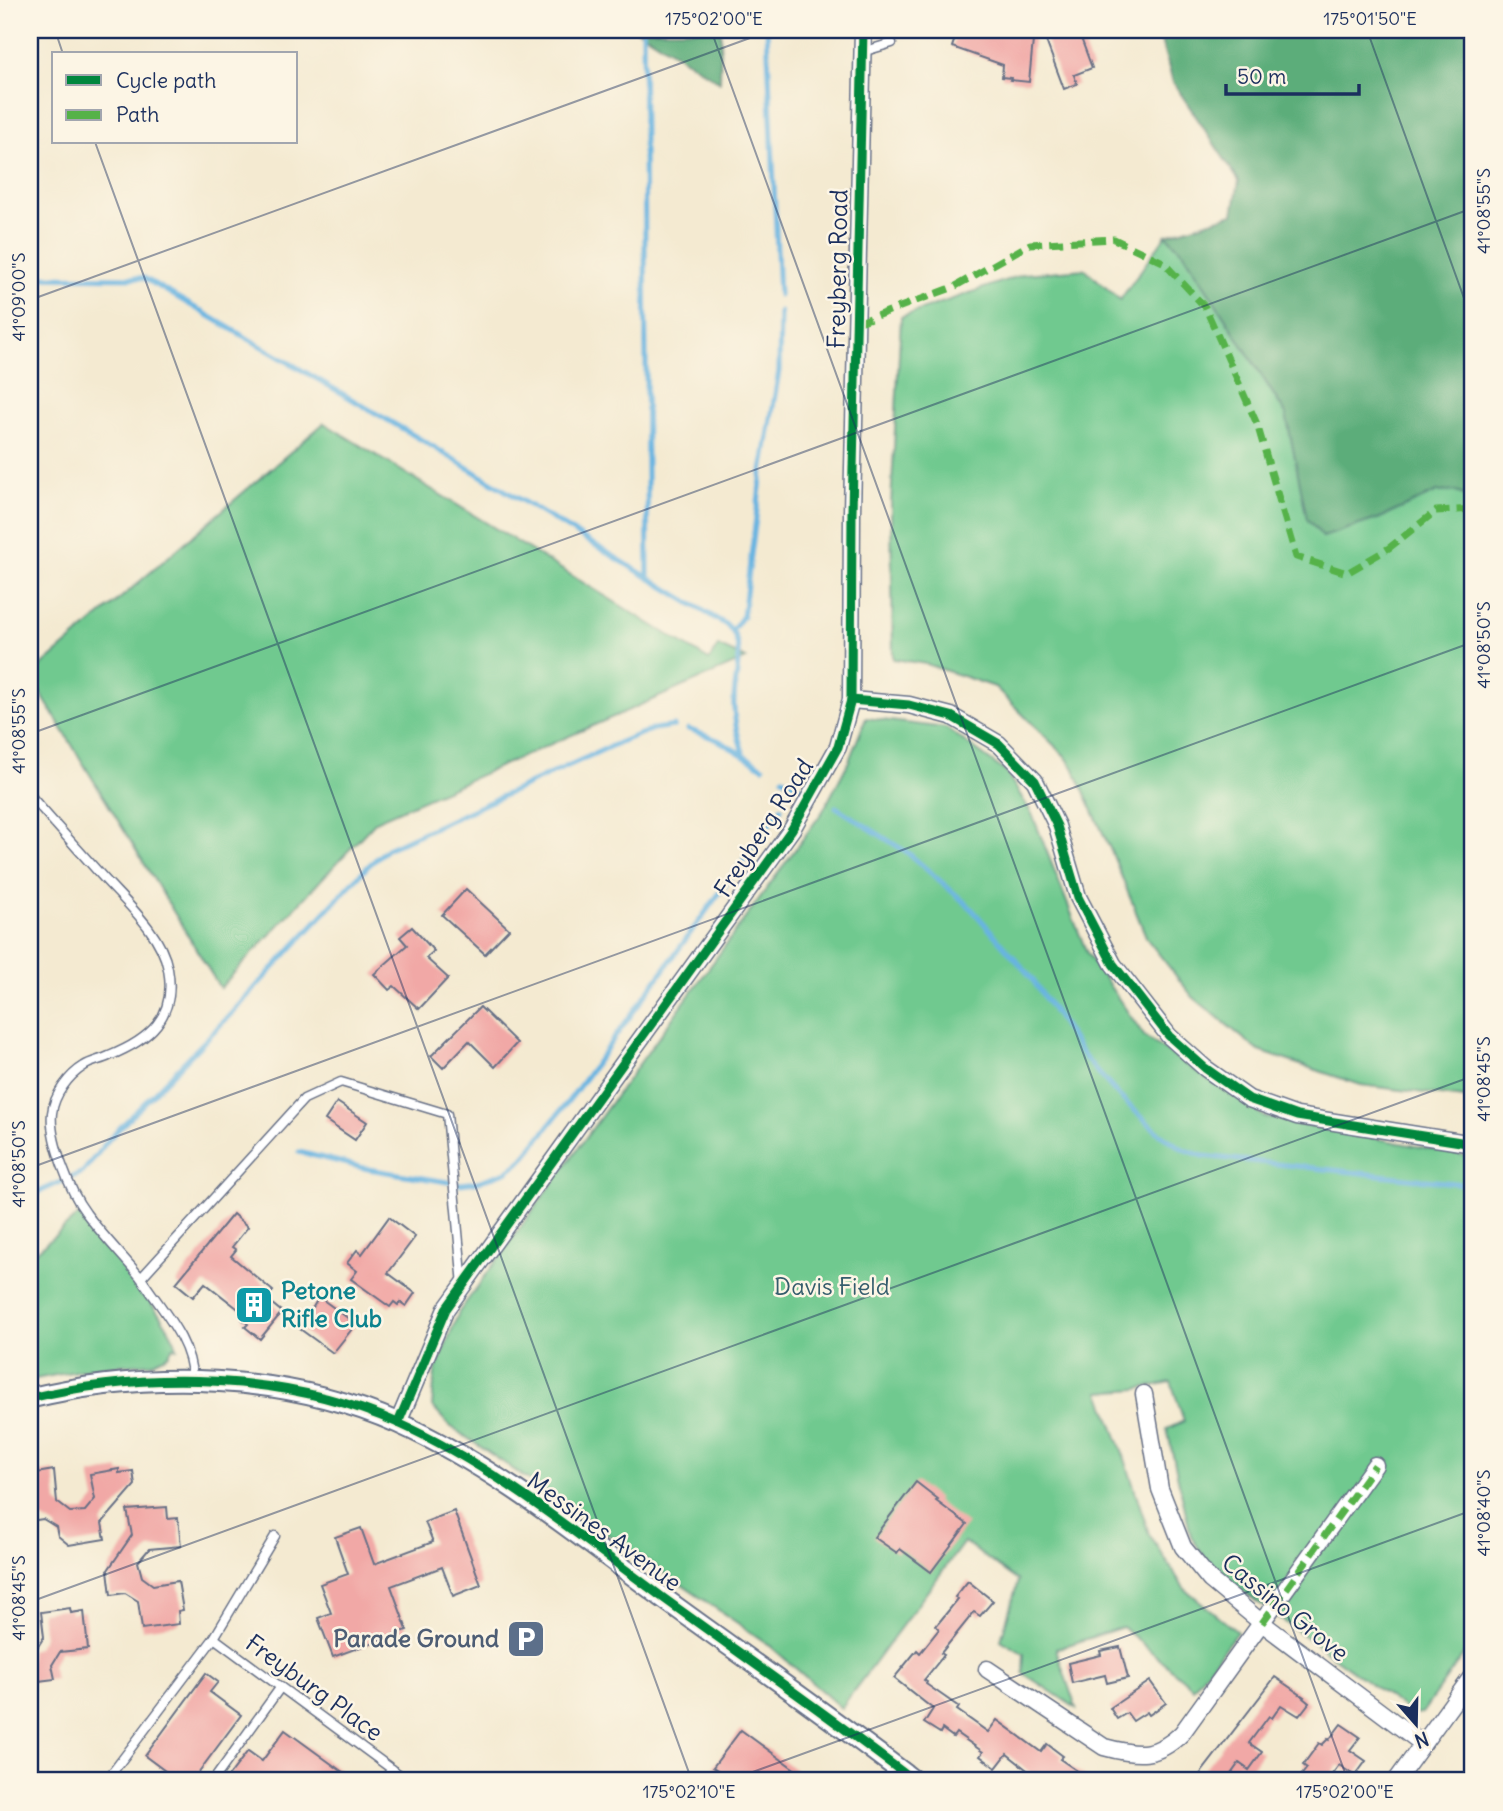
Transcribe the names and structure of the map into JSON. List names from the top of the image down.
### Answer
{
  "streets": {
    "street": ["Freyberg Road", "Messines Avenue", "Cassino Grove"],
    "lane": ["Freyburg Place"]
  },
  "crossings": [
    ["Freyberg Road", "Messines Avenue"]
  ],
  "parks": ["Davis Field"],
  "places": {
    "building": ["Petone Rifle Club"],
    "parking": ["Parade Ground"]
  },
  "legend": ["Cycle path", "Path"],
  "scale_bar": "50 m",
  "north": "bottom",
  "coordinates": [
    "175°02'00\"E",
    "175°01'50\"E",
    "41°08'55\"S",
    "41°09'00\"S",
    "41°08'50\"S",
    "41°08'45\"S",
    "41°08'40\"S",
    "175°02'10\"E"
  ]
}
